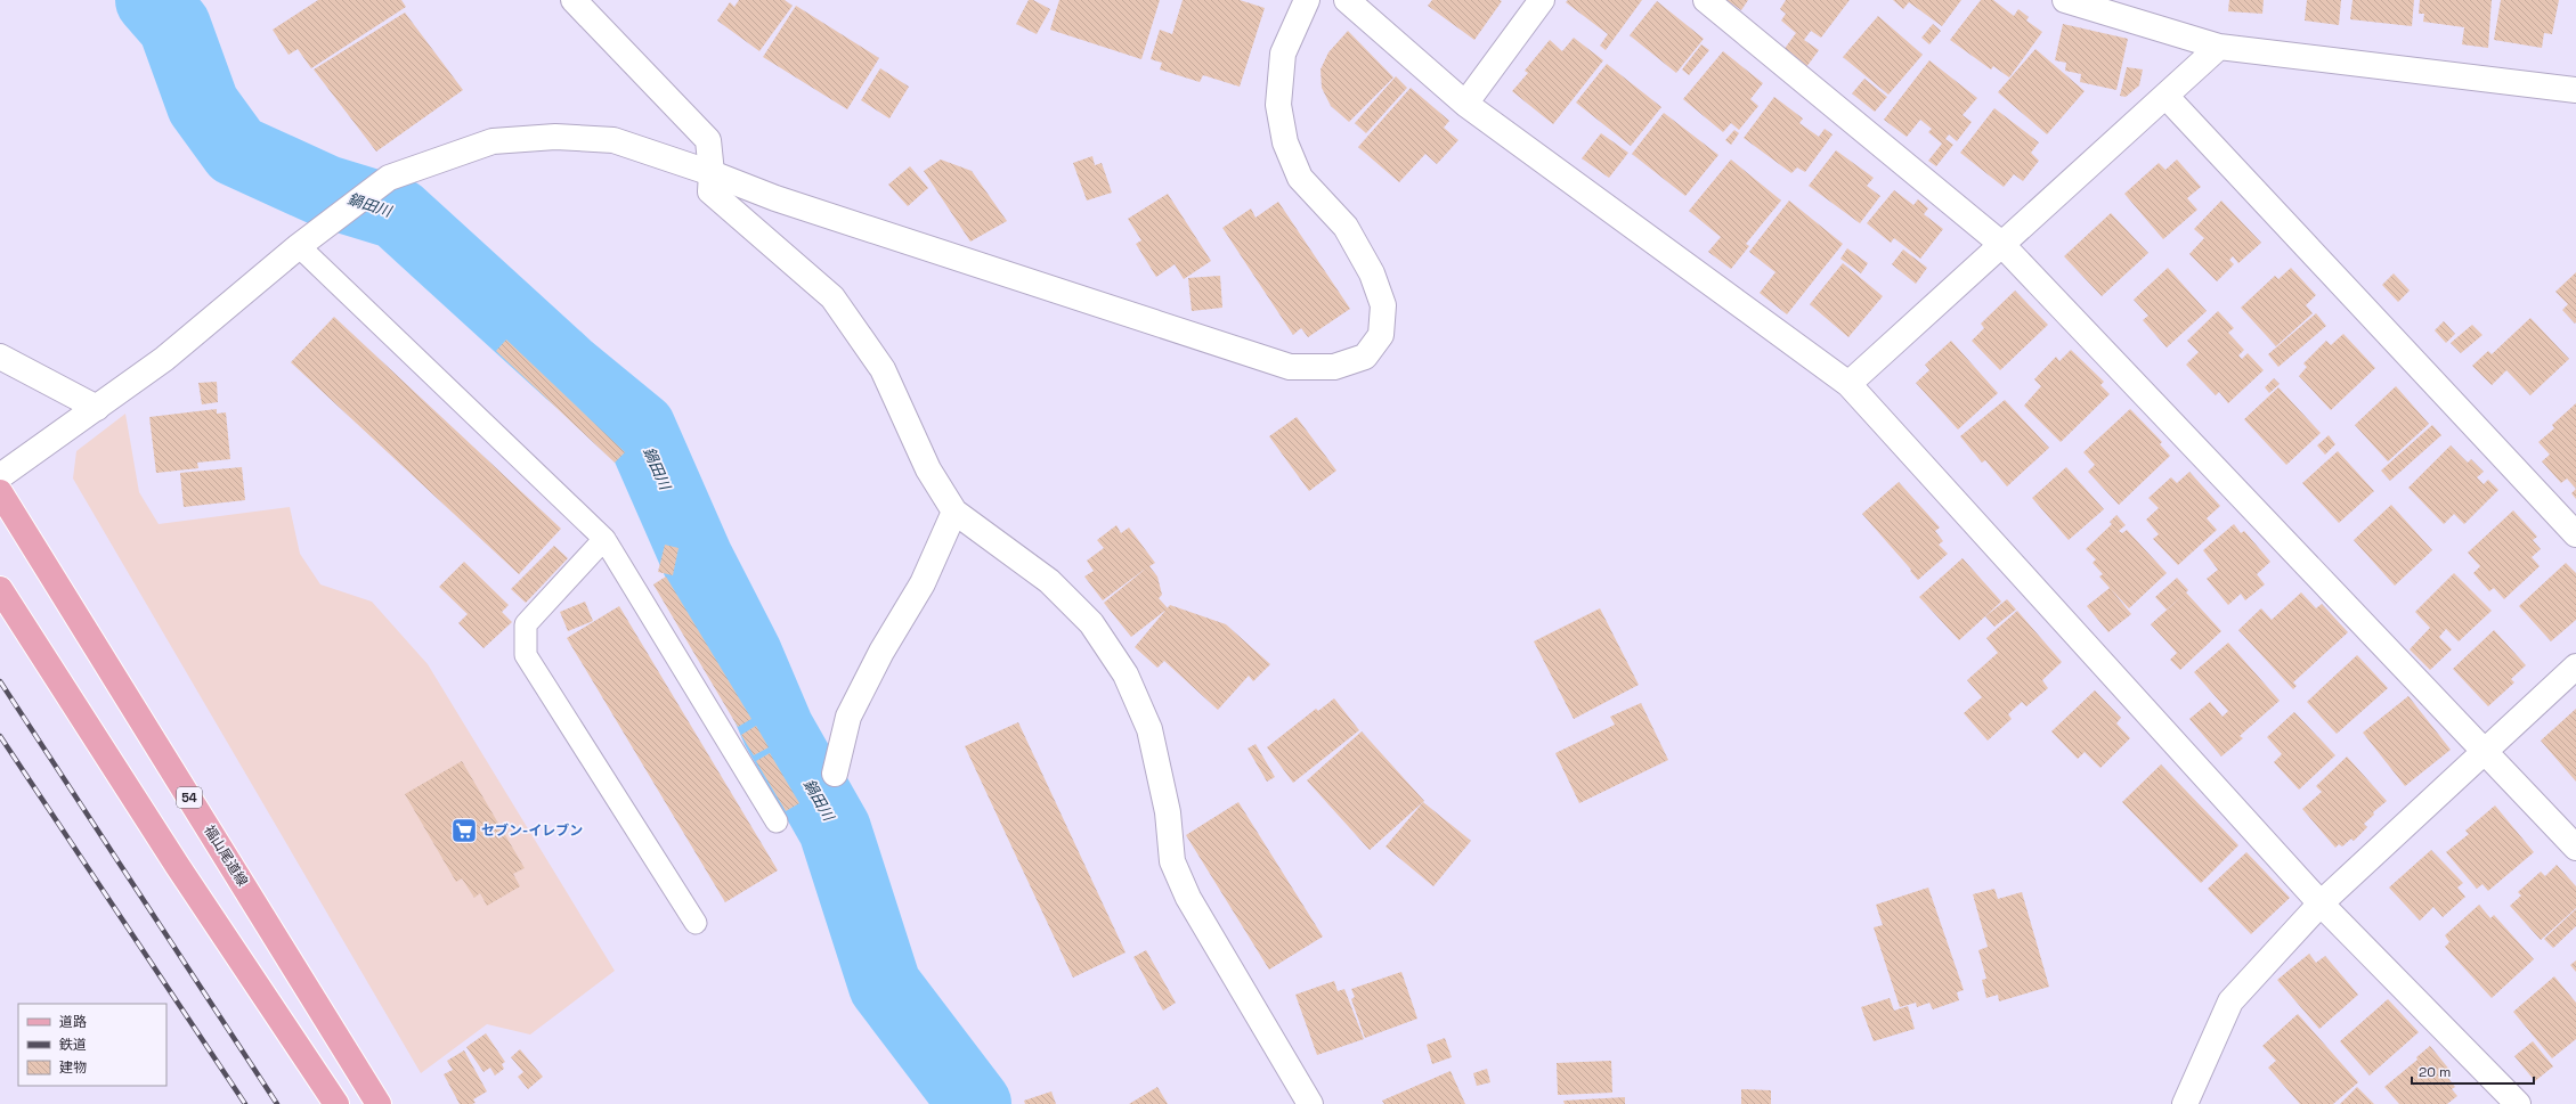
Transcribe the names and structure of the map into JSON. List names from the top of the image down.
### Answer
{
  "streets": {
    "main road": ["54", "福山尾道線"]
  },
  "water": ["鍋田川"],
  "places": {
    "supermarket": ["セブン-イレブン"]
  },
  "legend": ["道路", "鉄道", "建物"],
  "scale_bar": "20 m"
}
